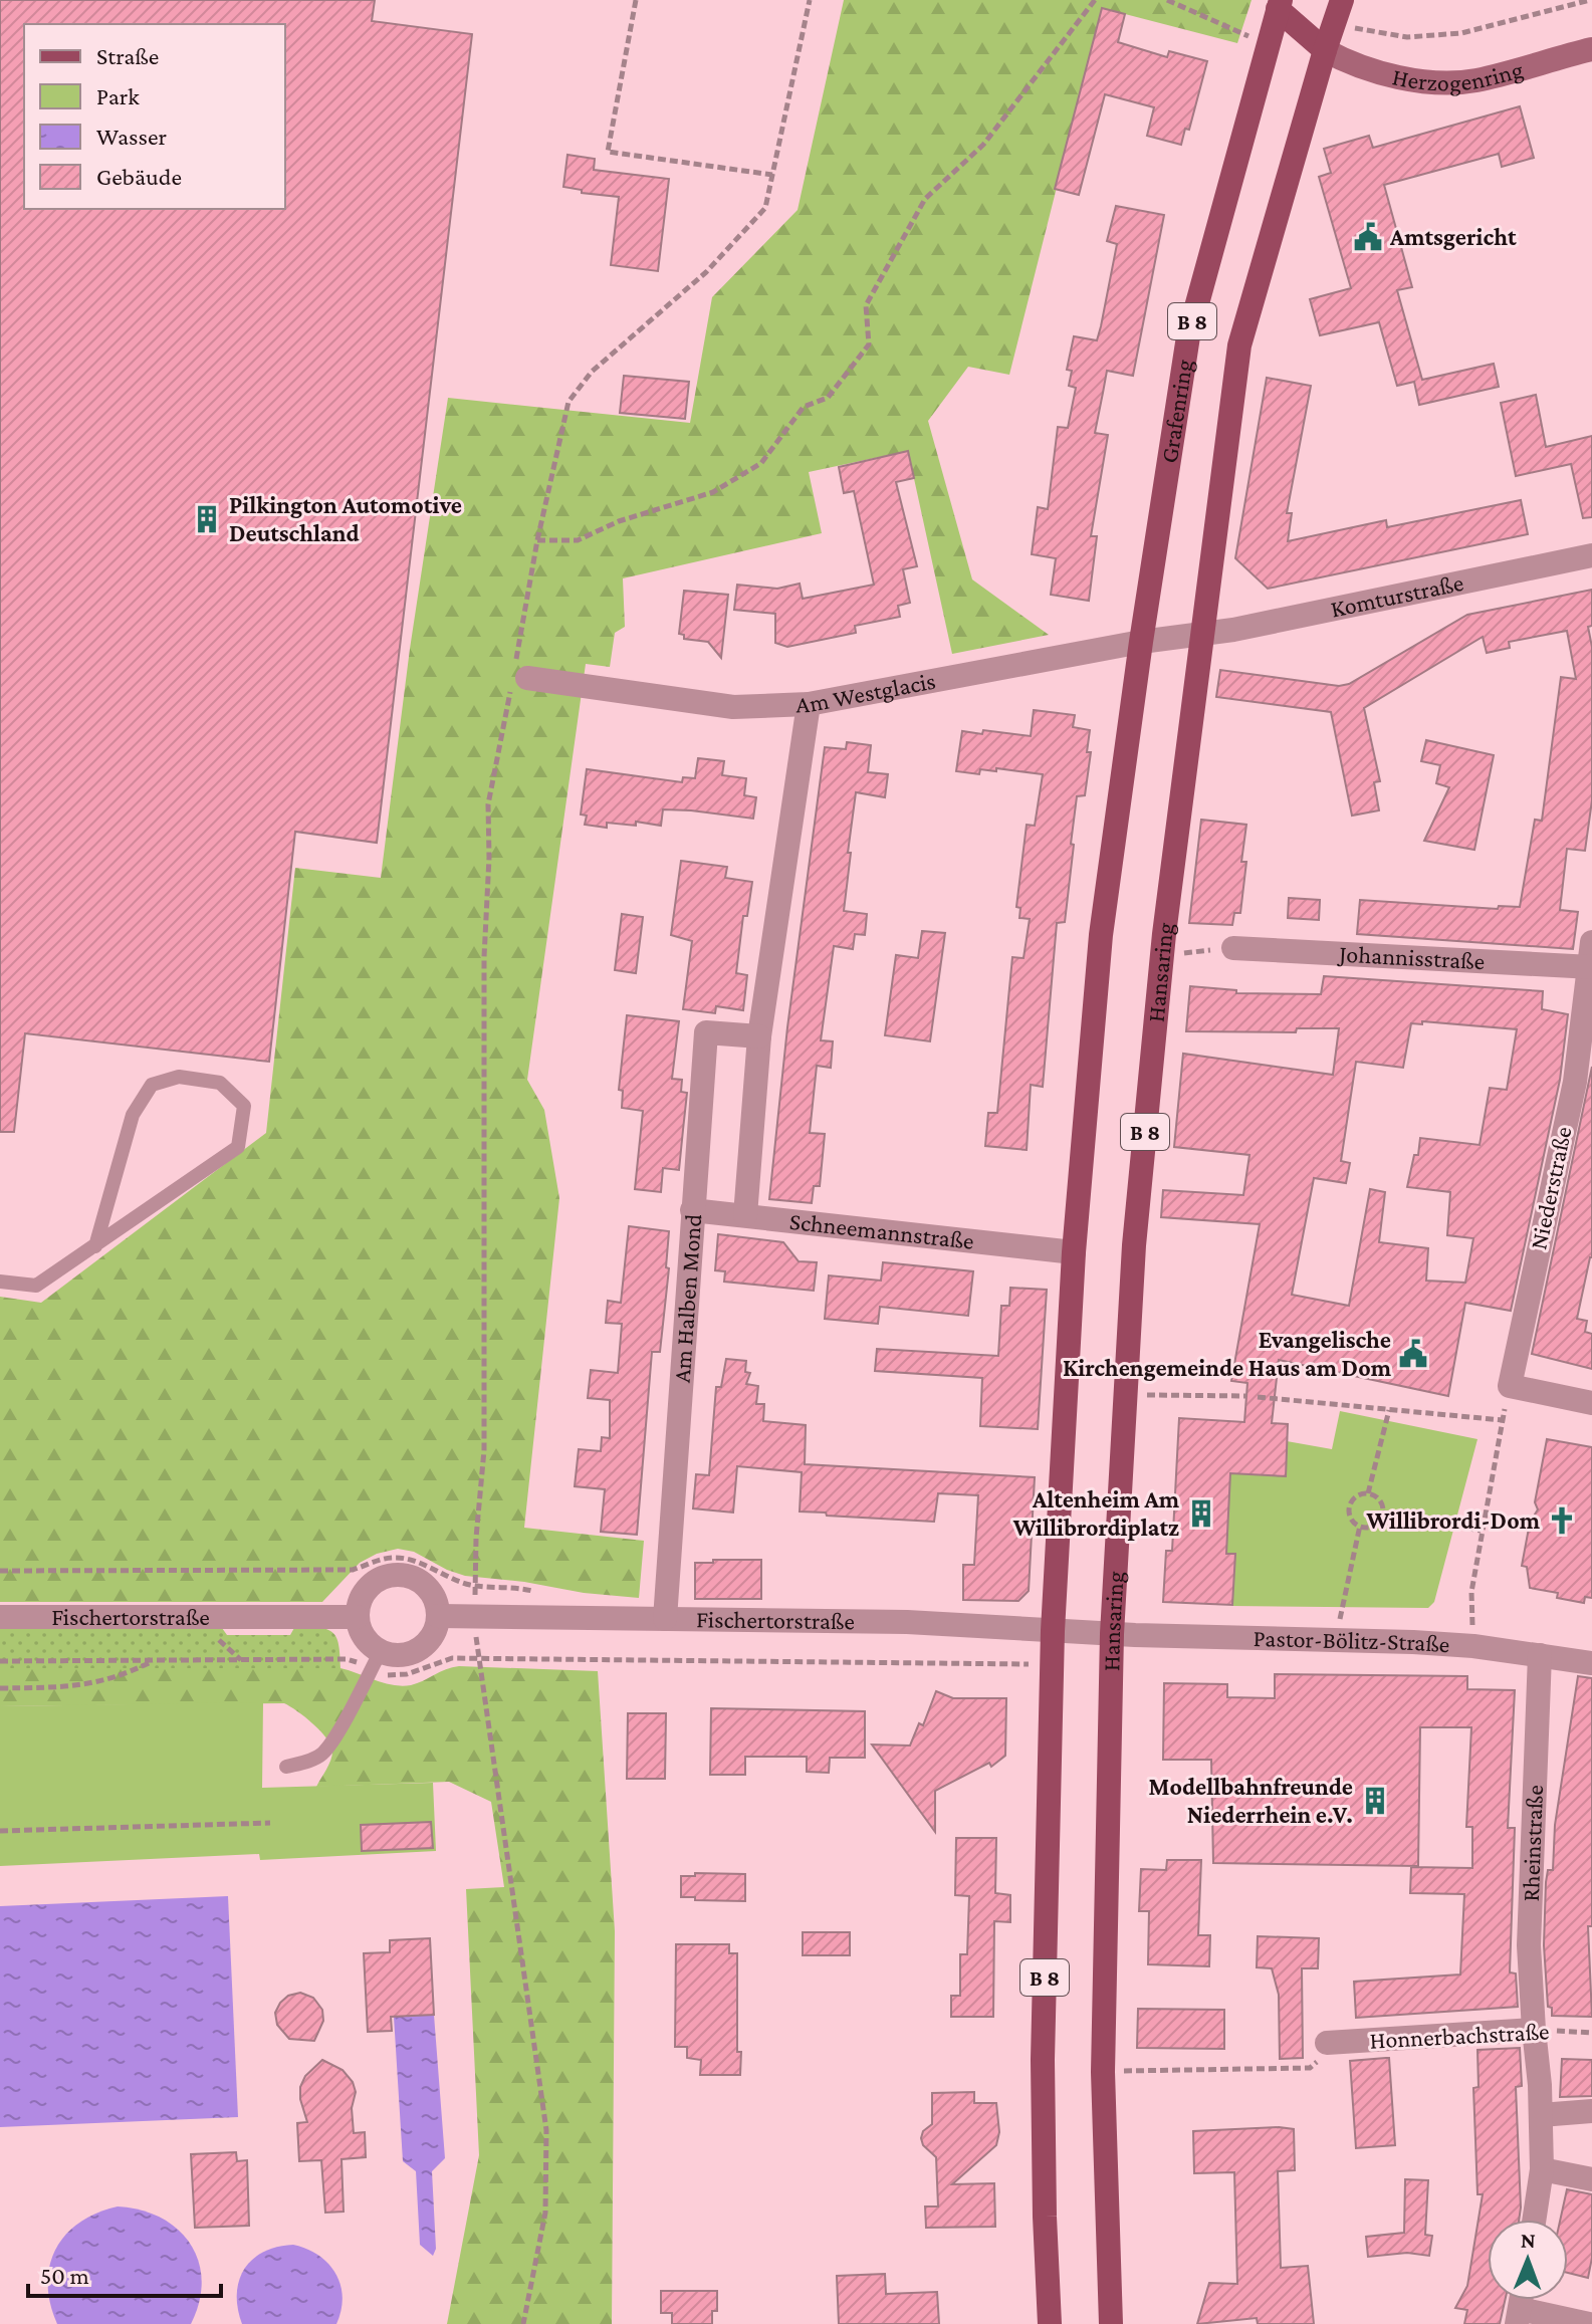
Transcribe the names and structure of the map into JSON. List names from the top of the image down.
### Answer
{
  "streets": {
    "main road": [
      "Herzogenring",
      "B 8",
      "Grafenring",
      "Hansaring"
    ],
    "street": [
      "Komturstraße",
      "Am Westglacis",
      "Johannisstraße",
      "Niederstraße",
      "Schneemannstraße",
      "Am Halben Mond",
      "Fischertorstraße",
      "Pastor-Bölitz-Straße",
      "Rheinstraße",
      "Honnerbachstraße"
    ]
  },
  "crossings": [
    ["Herzogenring", "B 8"],
    ["B 8", "Grafenring"],
    ["B 8", "Komturstraße"],
    ["B 8", "Am Westglacis"],
    ["B 8", "Hansaring"],
    ["B 8", "Schneemannstraße"],
    ["B 8", "Fischertorstraße"],
    ["Grafenring", "Am Westglacis"],
    ["Komturstraße", "Am Westglacis"],
    ["Komturstraße", "Hansaring"],
    ["Am Westglacis", "Hansaring"],
    ["Johannisstraße", "Niederstraße"],
    ["Hansaring", "Fischertorstraße"],
    ["Hansaring", "Pastor-Bölitz-Straße"],
    ["Schneemannstraße", "Am Halben Mond"],
    ["Am Halben Mond", "Fischertorstraße"],
    ["Fischertorstraße", "Pastor-Bölitz-Straße"],
    ["Pastor-Bölitz-Straße", "Rheinstraße"],
    ["Rheinstraße", "Honnerbachstraße"]
  ],
  "places": {
    "public building": ["Amtsgericht", "Evangelische Kirchengemeinde Haus am Dom"],
    "building": ["Pilkington Automotive Deutschland", "Altenheim Am Willibrordiplatz", "Modellbahnfreunde Niederrhein e.V."],
    "church": ["Willibrordi-Dom"]
  },
  "legend": [
    "Straße",
    "Park",
    "Wasser",
    "Gebäude"
  ],
  "scale_bar": "50 m",
  "north": "top"
}
